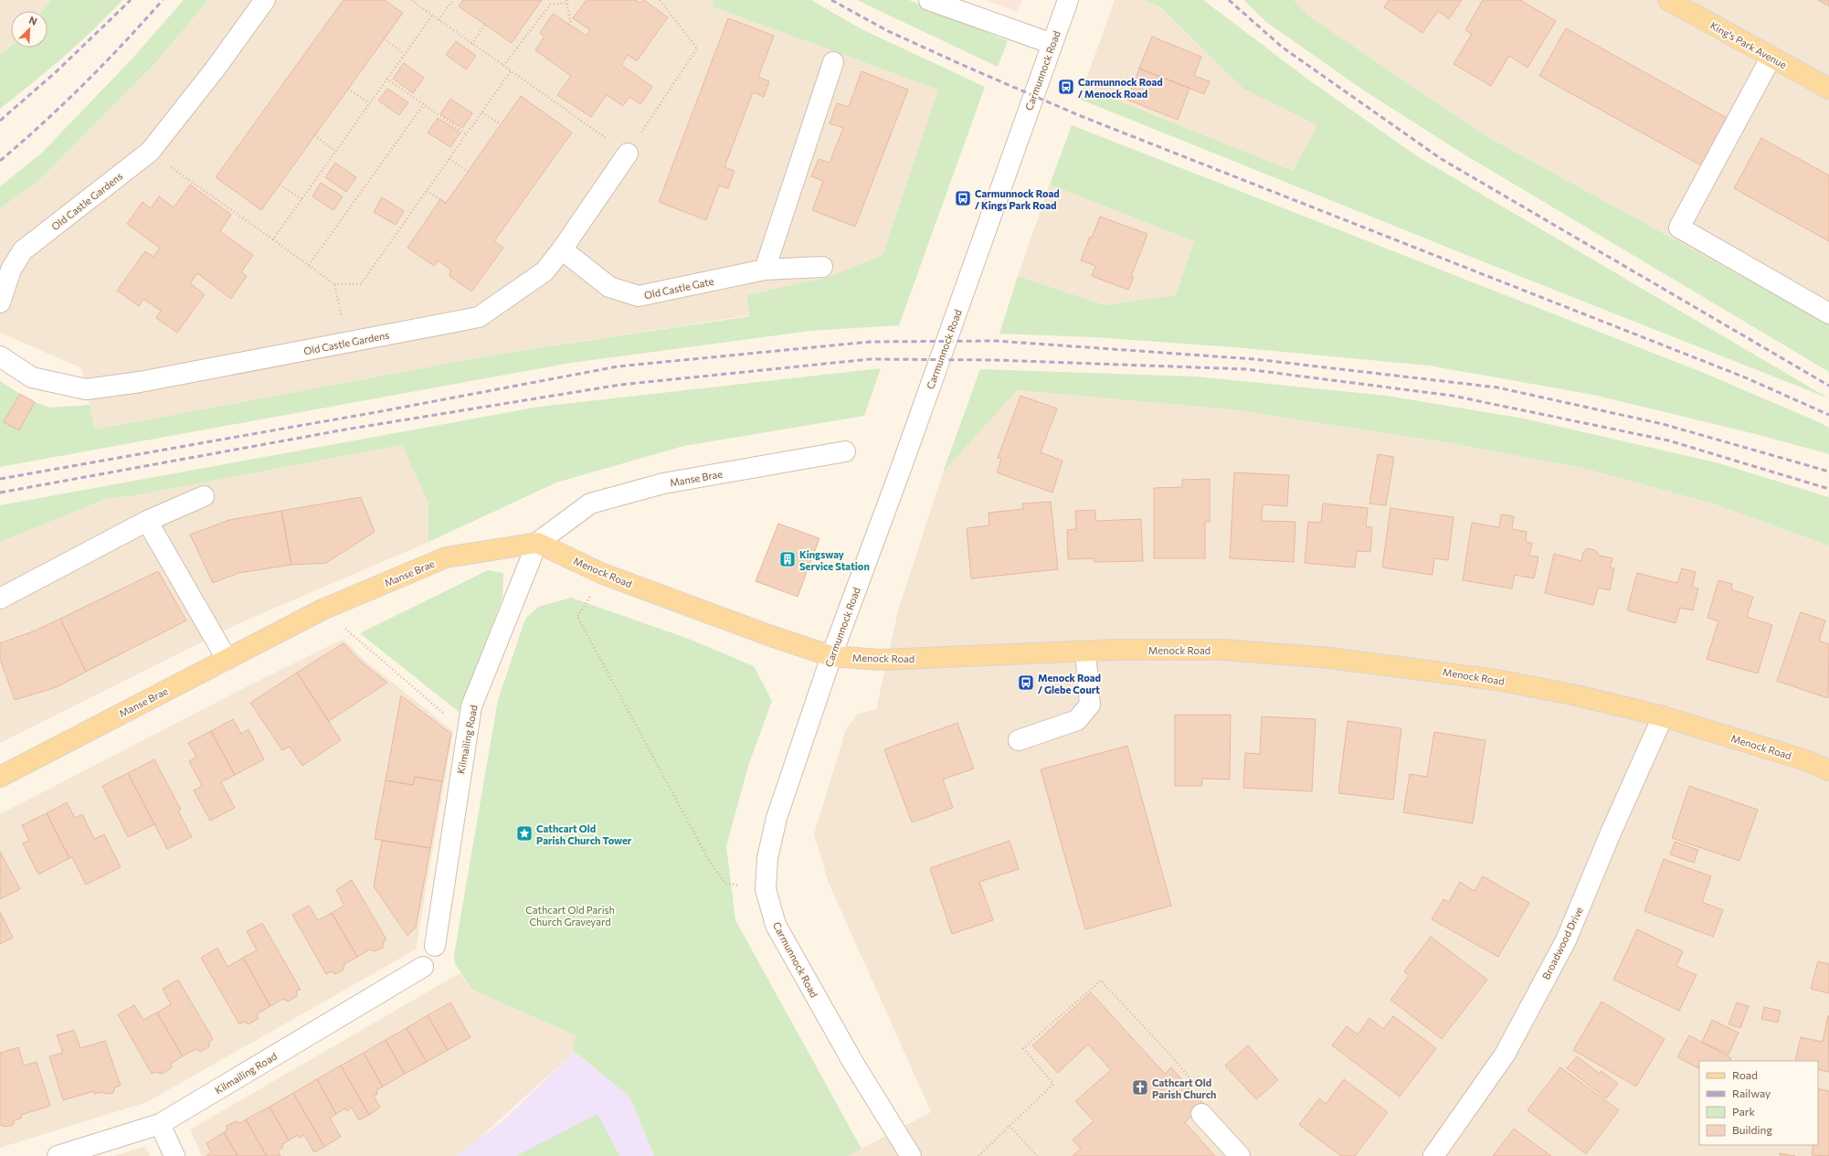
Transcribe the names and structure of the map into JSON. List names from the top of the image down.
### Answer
{
  "streets": {
    "main road": ["King's Park Avenue", "Manse Brae", "Menock Road"],
    "street": [
      "Carmunnock Road",
      "Old Castle Gardens",
      "Old Castle Gate",
      "Kilmailing Road",
      "Broadwood Drive"
    ]
  },
  "crossings": [
    ["Carmunnock Road", "Menock Road"],
    ["Old Castle Gardens", "Old Castle Gate"],
    ["Manse Brae", "Menock Road"],
    ["Manse Brae", "Kilmailing Road"],
    ["Menock Road", "Kilmailing Road"],
    ["Menock Road", "Broadwood Drive"]
  ],
  "parks": ["Cathcart Old Parish Church Graveyard"],
  "places": {
    "bus stop": ["Carmunnock Road / Menock Road", "Carmunnock Road / Kings Park Road", "Menock Road / Glebe Court"],
    "building": ["Kingsway Service Station"],
    "place": ["Cathcart Old Parish Church Tower"],
    "church": ["Cathcart Old Parish Church"]
  },
  "legend": [
    "Road",
    "Railway",
    "Park",
    "Building"
  ],
  "north": "top right"
}
